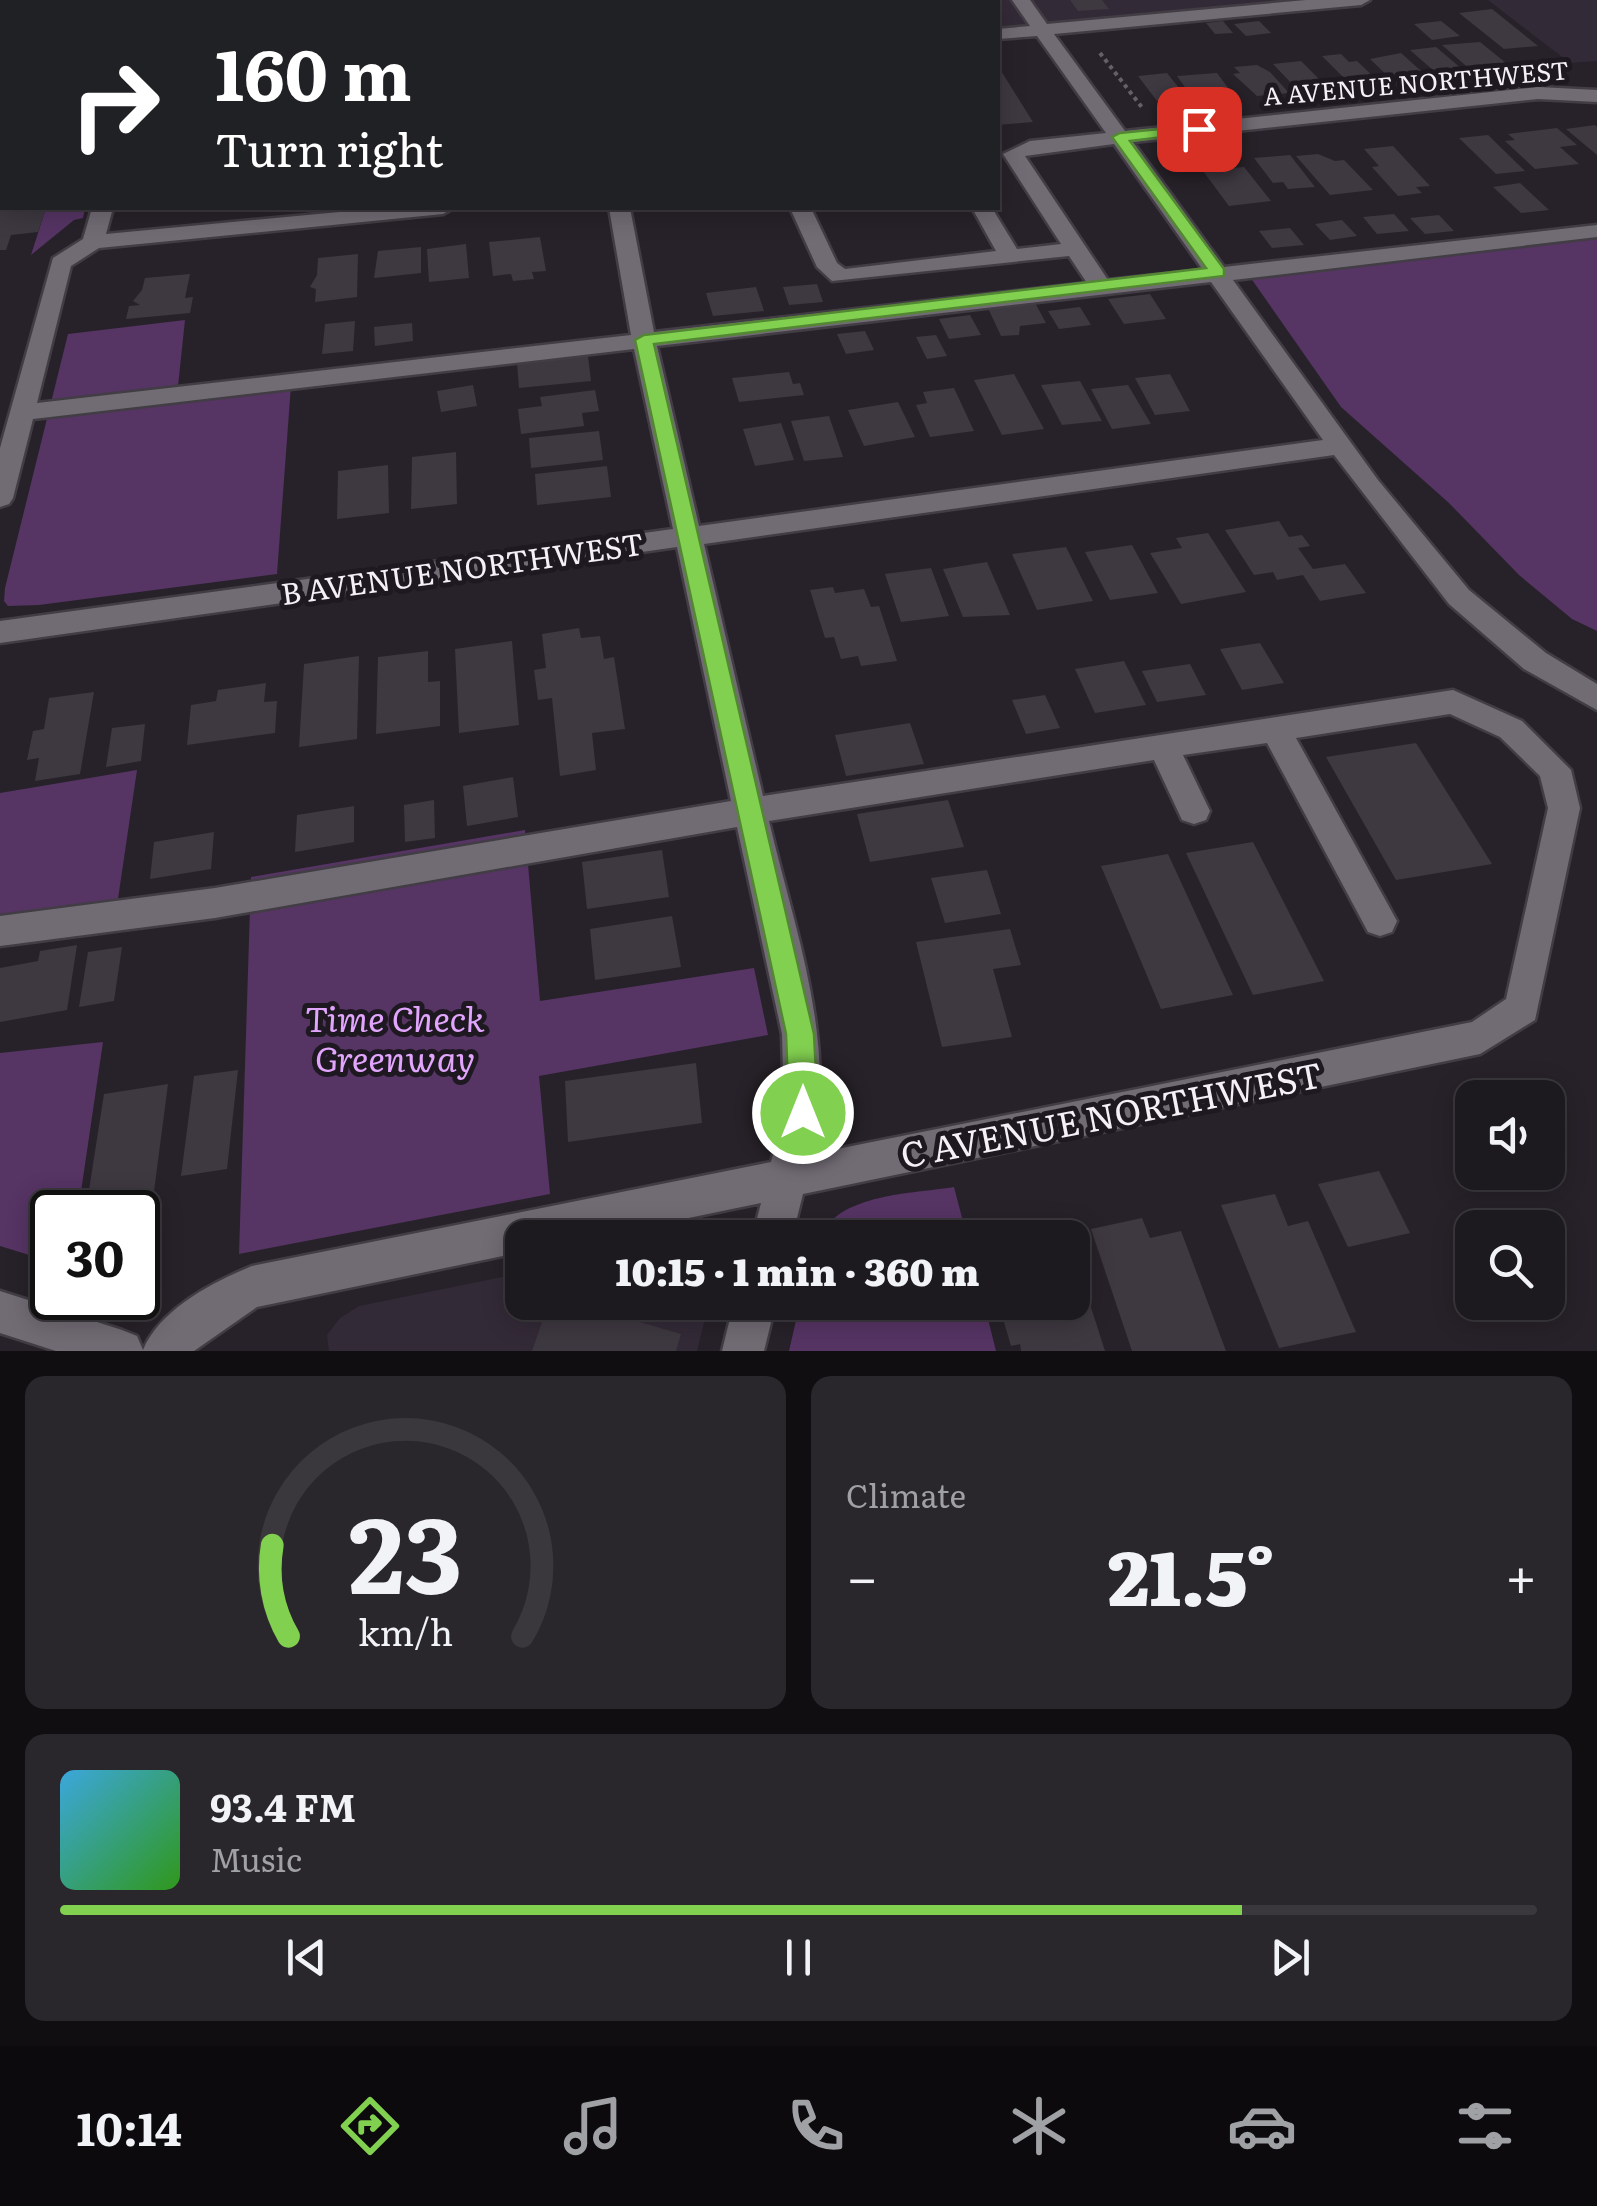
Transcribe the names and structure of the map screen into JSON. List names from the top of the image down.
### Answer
{
  "streets": {
    "street": ["A AVENUE NORTHWEST", "B AVENUE NORTHWEST", "C AVENUE NORTHWEST"]
  },
  "parks": ["Time Check Greenway"],
  "page": {
    "turn": ["160 m", "Turn right"],
    "limit": "30",
    "trip": "10:15 · 1 min · 360 m",
    "tile": "Climate",
    "heat": ["−", "21.5°", "+"],
    "song": ["93.4 FM", "Music"],
    "tabs": "10:14",
    "gauge": ["23", "km/h"]
  }
}
